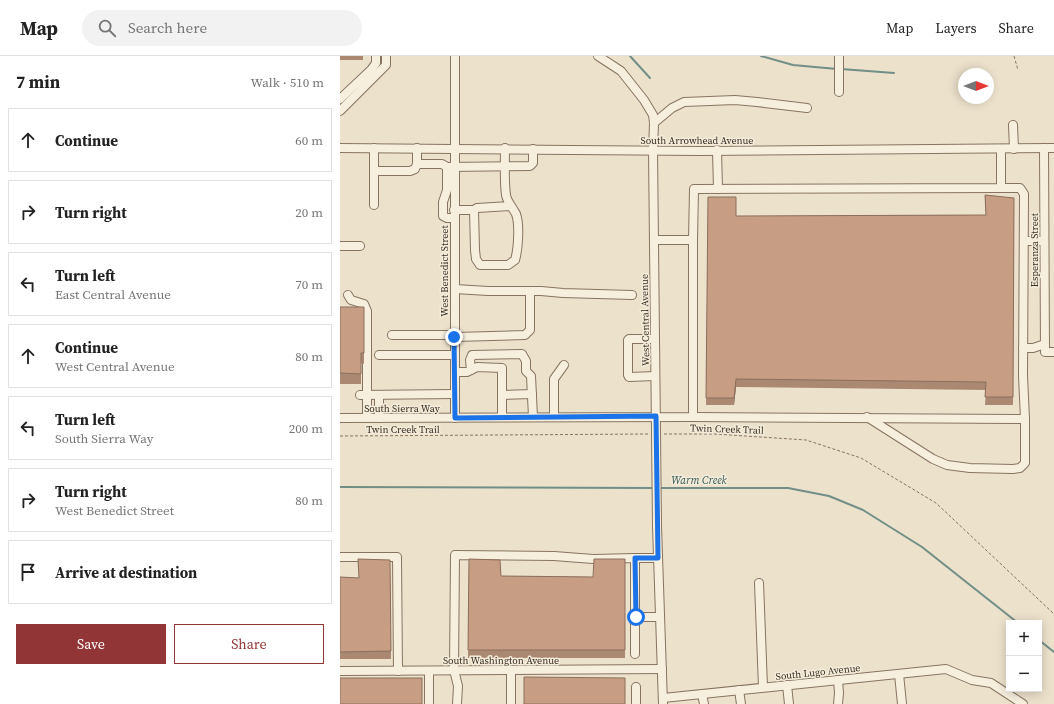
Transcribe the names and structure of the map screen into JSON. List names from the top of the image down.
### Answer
{
  "streets": {
    "street": [
      "South Arrowhead Avenue",
      "Esperanza Street",
      "West Benedict Street",
      "West Central Avenue",
      "South Sierra Way",
      "South Washington Avenue",
      "South Lugo Avenue"
    ],
    "path": ["Twin Creek Trail"]
  },
  "crossings": [
    ["South Arrowhead Avenue", "Esperanza Street"],
    ["South Arrowhead Avenue", "West Benedict Street"],
    ["South Arrowhead Avenue", "West Central Avenue"],
    ["West Benedict Street", "South Sierra Way"],
    ["West Central Avenue", "South Sierra Way"],
    ["West Central Avenue", "Twin Creek Trail"],
    ["West Central Avenue", "South Washington Avenue"],
    ["West Central Avenue", "South Lugo Avenue"]
  ],
  "water": ["Warm Creek"],
  "north": "right",
  "page": {
    "header": "Map",
    "search": "Search here",
    "nav": ["Map", "Layers", "Share"],
    "heading": ["7 min", "Walk · 510 m"],
    "list": [
      ["Continue", "60 m"],
      ["Turn right", "20 m"],
      ["Turn left", "East Central Avenue", "70 m"],
      ["Continue", "West Central Avenue", "80 m"],
      ["Turn left", "South Sierra Way", "200 m"],
      ["Turn right", "West Benedict Street", "80 m"],
      "Arrive at destination"
    ],
    "buttons": ["Save", "Share"],
    "map_buttons": ["+", "−"]
  }
}
